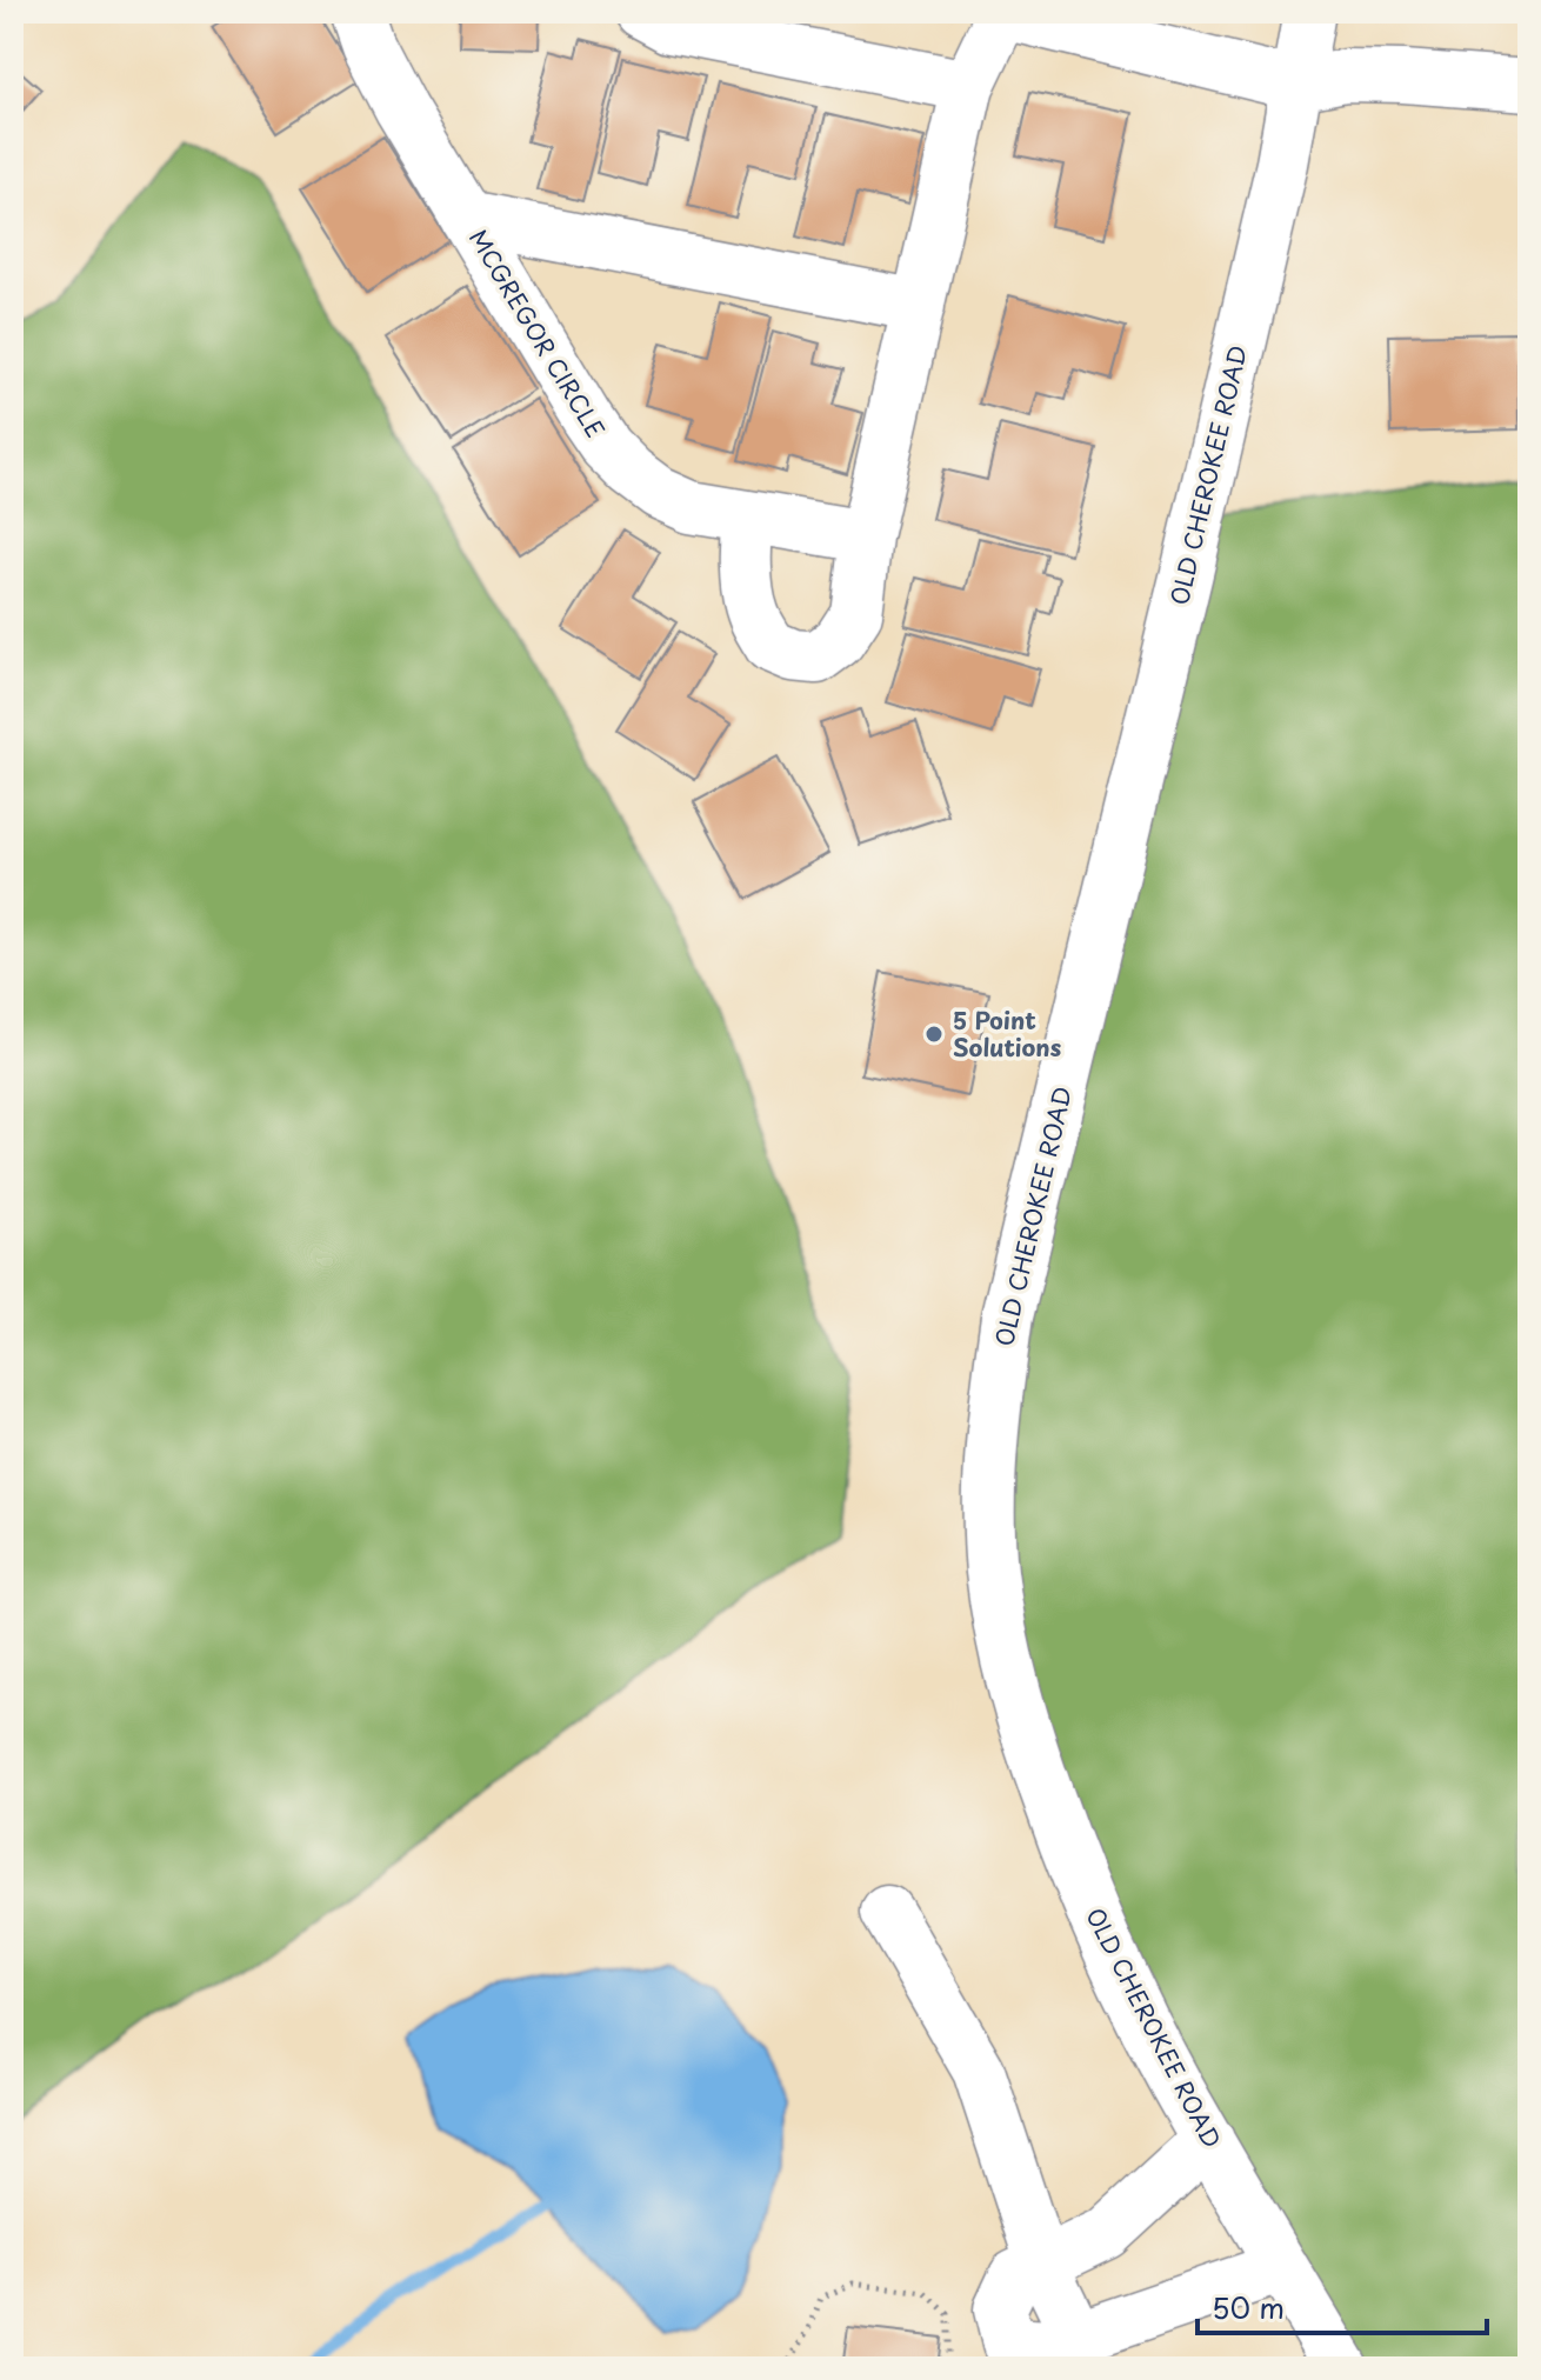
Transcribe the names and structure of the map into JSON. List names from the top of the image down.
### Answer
{
  "streets": {
    "street": ["MCGREGOR CIRCLE", "OLD CHEROKEE ROAD"]
  },
  "places": ["5 Point Solutions"],
  "scale_bar": "50 m"
}
